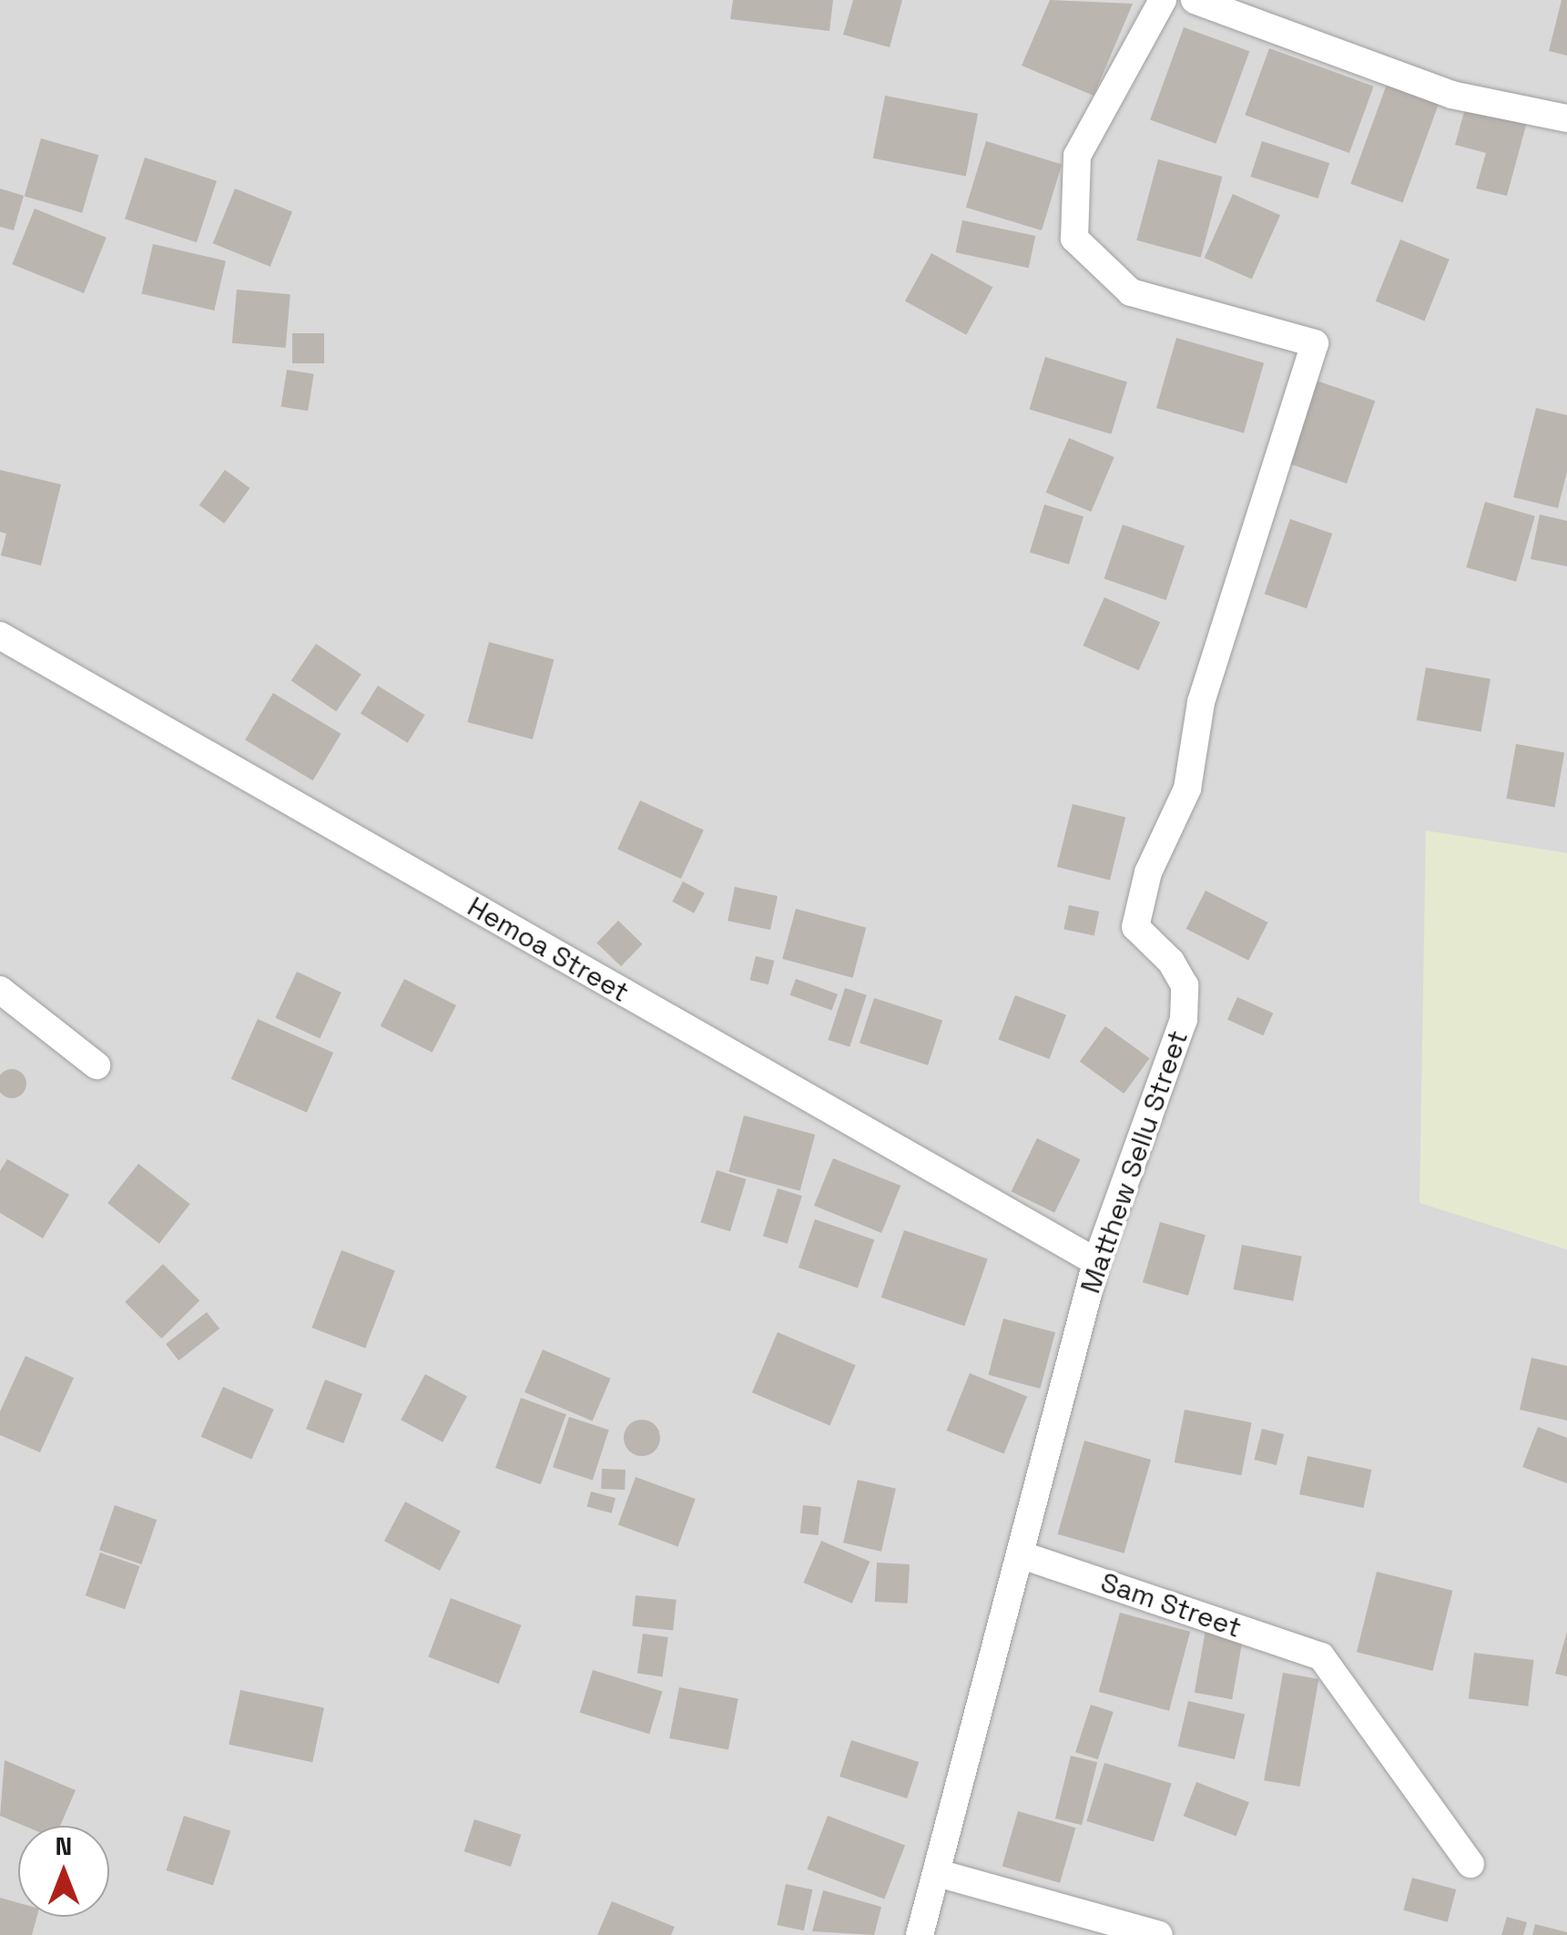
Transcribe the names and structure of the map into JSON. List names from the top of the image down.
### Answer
{
  "streets": {
    "street": ["Hemoa Street", "Matthew Sellu Street", "Sam Street"]
  },
  "crossings": [
    ["Hemoa Street", "Matthew Sellu Street"],
    ["Matthew Sellu Street", "Sam Street"]
  ],
  "north": "top"
}
